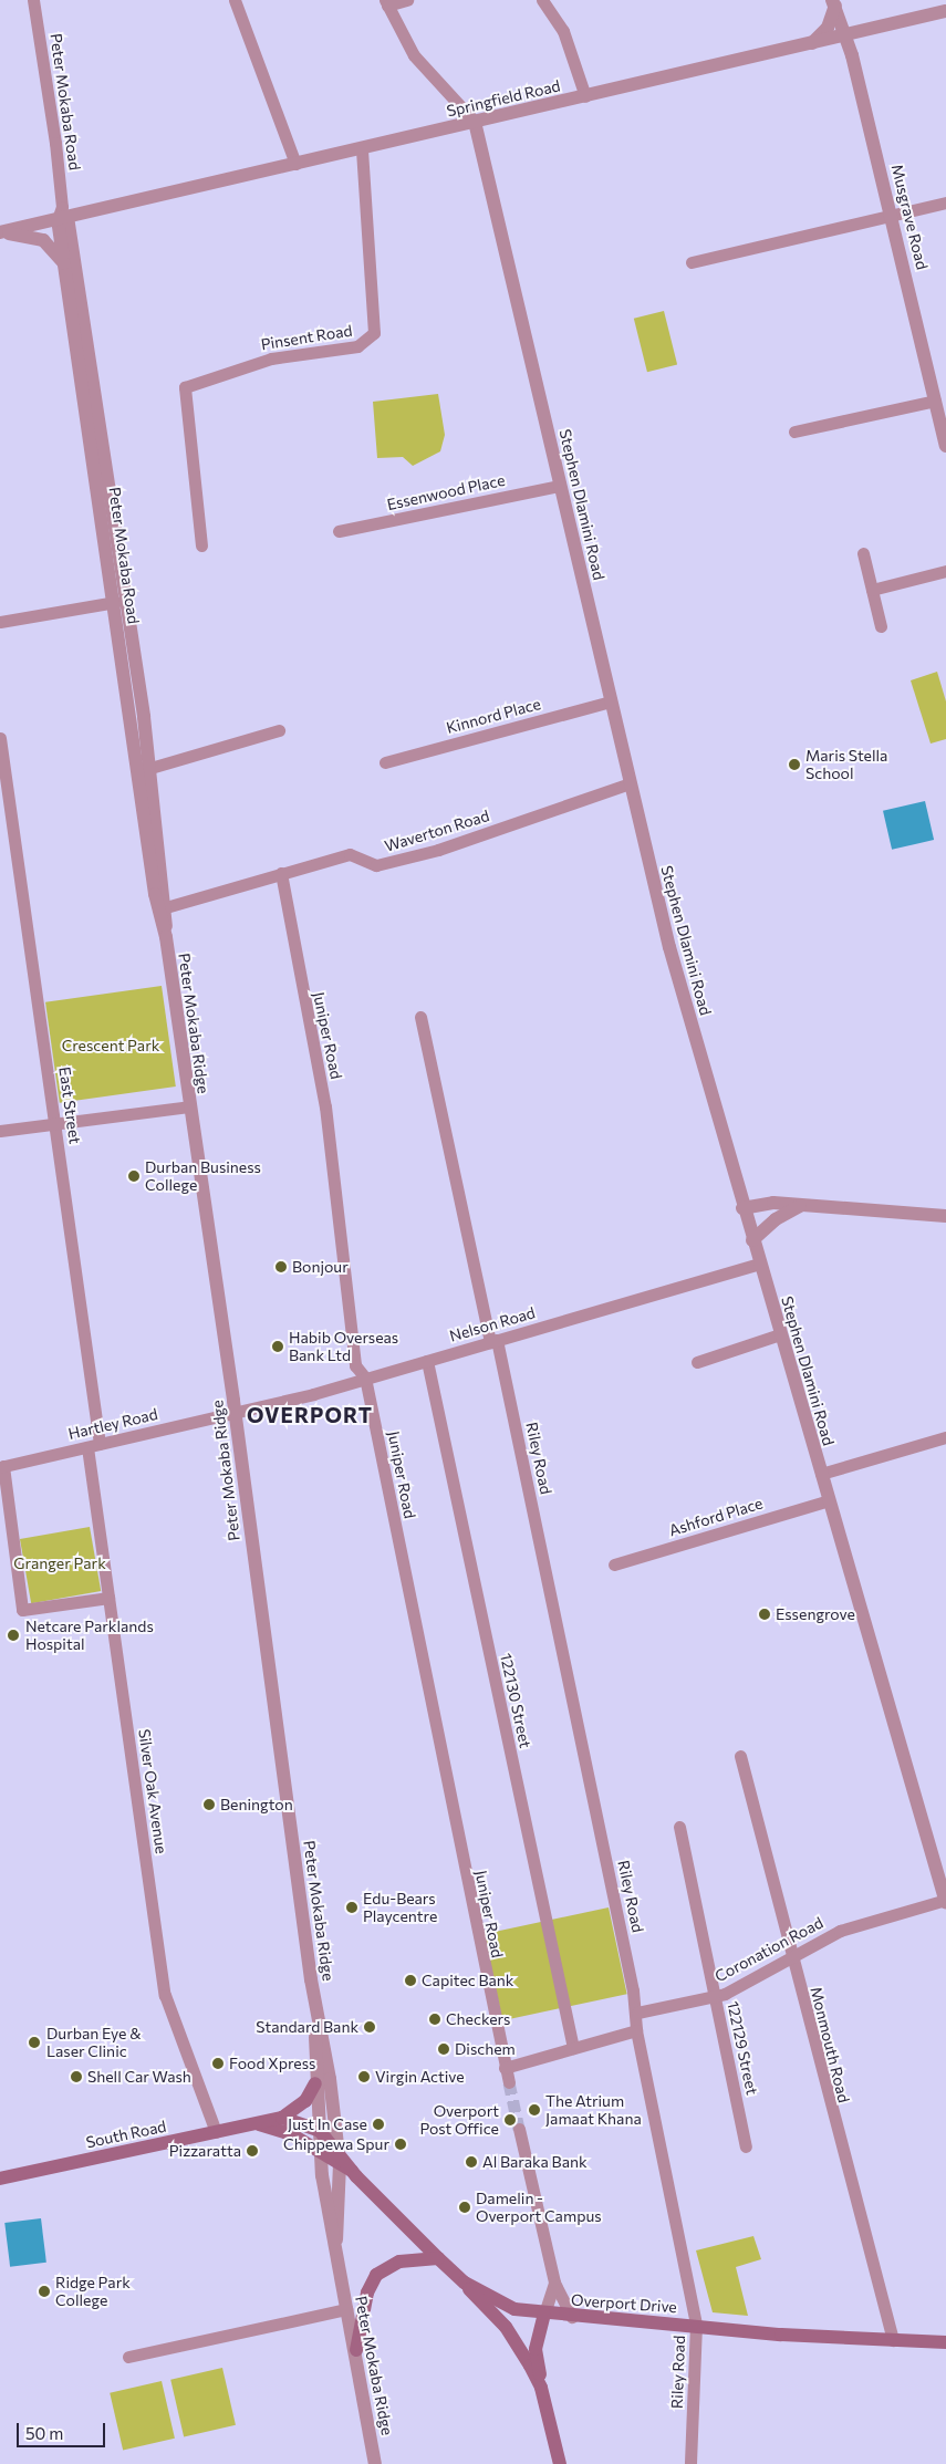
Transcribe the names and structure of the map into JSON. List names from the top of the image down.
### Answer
{
  "streets": {
    "main road": ["South Road", "Overport Drive"],
    "street": [
      "Springfield Road",
      "Peter Mokaba Road",
      "Musgrave Road",
      "Pinsent Road",
      "Essenwood Place",
      "Stephen Dlamini Road",
      "Kinnord Place",
      "Waverton Road",
      "Peter Mokaba Ridge",
      "Juniper Road",
      "East Street",
      "Nelson Road",
      "Hartley Road",
      "Riley Road",
      "Ashford Place",
      "122130 Street",
      "Silver Oak Avenue",
      "Coronation Road",
      "Monmouth Road",
      "122129 Street"
    ]
  },
  "crossings": [
    ["Springfield Road", "Peter Mokaba Road"],
    ["Springfield Road", "Musgrave Road"],
    ["Springfield Road", "Pinsent Road"],
    ["Springfield Road", "Stephen Dlamini Road"],
    ["Peter Mokaba Road", "Waverton Road"],
    ["Peter Mokaba Road", "Peter Mokaba Ridge"],
    ["Essenwood Place", "Stephen Dlamini Road"],
    ["Stephen Dlamini Road", "Kinnord Place"],
    ["Stephen Dlamini Road", "Waverton Road"],
    ["Stephen Dlamini Road", "Nelson Road"],
    ["Stephen Dlamini Road", "Ashford Place"],
    ["Stephen Dlamini Road", "Coronation Road"],
    ["Waverton Road", "Peter Mokaba Ridge"],
    ["Waverton Road", "Juniper Road"],
    ["Peter Mokaba Ridge", "Nelson Road"],
    ["Peter Mokaba Ridge", "Hartley Road"],
    ["Peter Mokaba Ridge", "South Road"],
    ["Peter Mokaba Ridge", "Overport Drive"],
    ["Juniper Road", "Nelson Road"],
    ["East Street", "Hartley Road"],
    ["East Street", "Silver Oak Avenue"],
    ["Nelson Road", "Hartley Road"],
    ["Nelson Road", "Riley Road"],
    ["Nelson Road", "122130 Street"],
    ["Hartley Road", "Silver Oak Avenue"],
    ["Riley Road", "Coronation Road"],
    ["Riley Road", "Overport Drive"],
    ["Silver Oak Avenue", "South Road"],
    ["Coronation Road", "Monmouth Road"],
    ["Coronation Road", "122129 Street"],
    ["Monmouth Road", "Overport Drive"],
    ["South Road", "Overport Drive"]
  ],
  "districts": ["OVERPORT"],
  "parks": ["Crescent Park", "Granger Park"],
  "places": [
    "Maris Stella School",
    "Durban Business College",
    "Bonjour",
    "Habib Overseas Bank Ltd",
    "Essengrove",
    "Netcare Parklands Hospital",
    "Benington",
    "Edu-Bears Playcentre",
    "Capitec Bank",
    "Checkers",
    "Standard Bank",
    "Durban Eye & Laser Clinic",
    "Dischem",
    "Food Xpress",
    "Shell Car Wash",
    "Virgin Active",
    "The Atrium Jamaat Khana",
    "Overport Post Office",
    "Just In Case",
    "Chippewa Spur",
    "Pizzaratta",
    "Al Baraka Bank",
    "Damelin - Overport Campus",
    "Ridge Park College"
  ],
  "scale_bar": "50 m"
}
